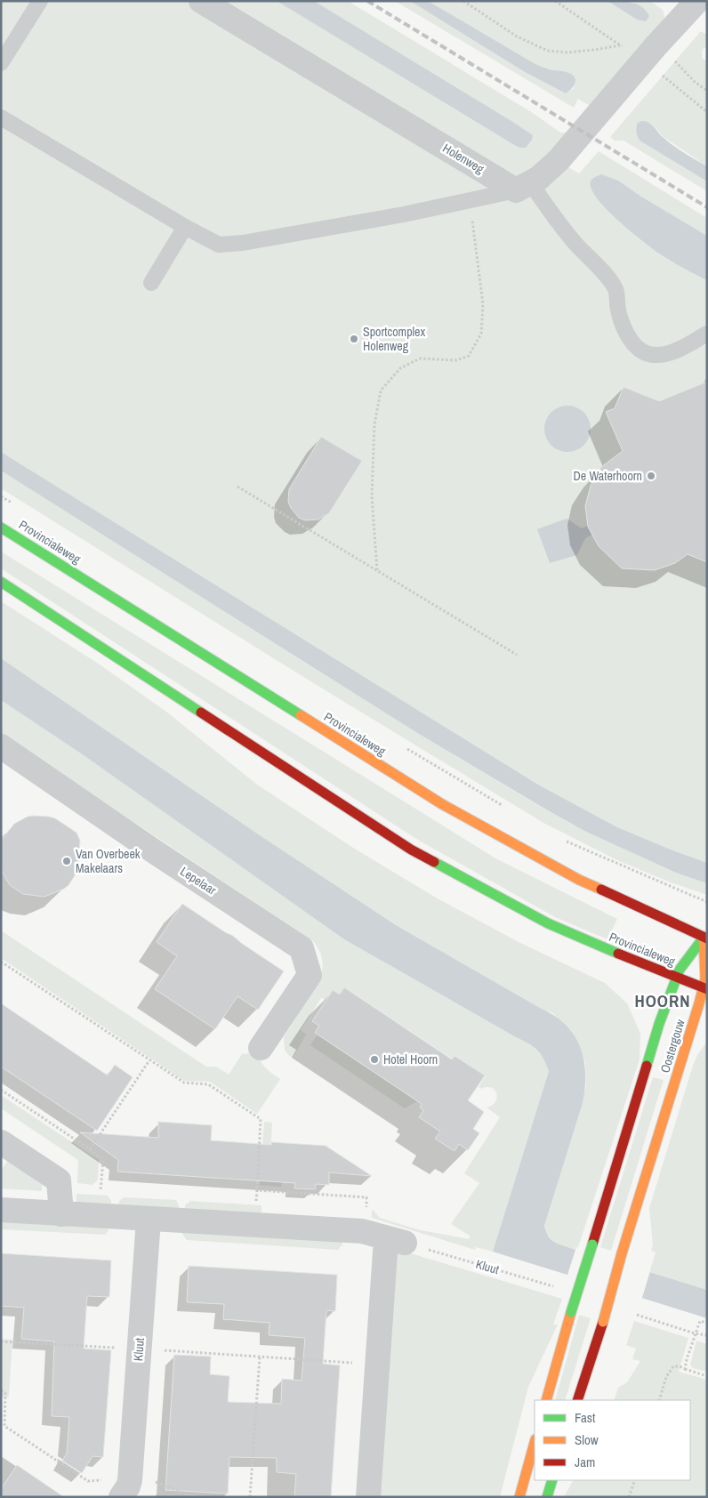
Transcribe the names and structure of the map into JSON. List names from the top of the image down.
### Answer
{
  "streets": {
    "main road": ["Provincialeweg", "Oostergouw"],
    "street": ["Holenweg", "Lepelaar", "Kluut"]
  },
  "crossings": [
    ["Provincialeweg", "Oostergouw"]
  ],
  "districts": ["HOORN"],
  "places": [
    "Sportcomplex Holenweg",
    "De Waterhoorn",
    "Van Overbeek Makelaars",
    "Hotel Hoorn"
  ],
  "legend": ["Fast", "Slow", "Jam"]
}
